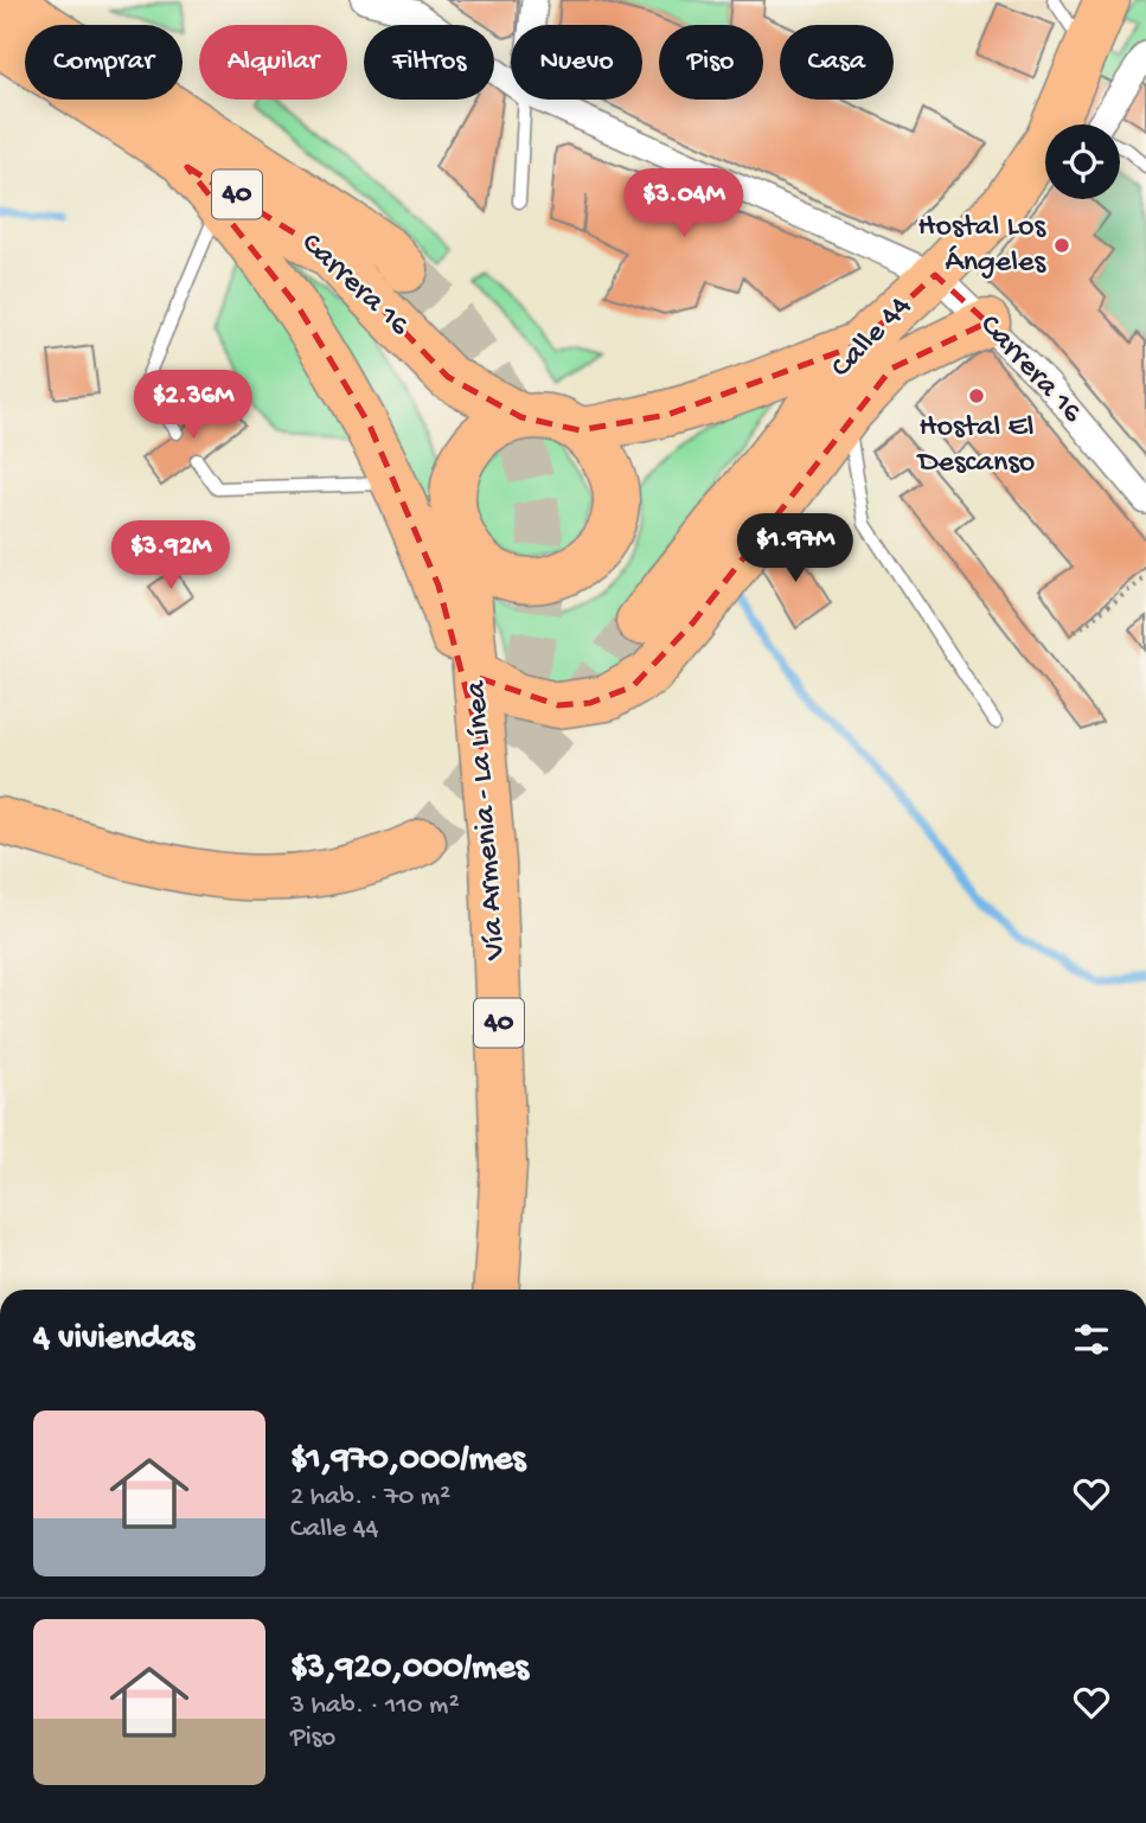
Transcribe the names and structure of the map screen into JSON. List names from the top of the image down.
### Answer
{
  "streets": {
    "highway": [
      "40",
      "Carrera 16",
      "Calle 44",
      "Vía Armenia - La Línea"
    ]
  },
  "crossings": [
    ["Carrera 16", "Calle 44"],
    ["Carrera 16", "Vía Armenia - La Línea"]
  ],
  "places": ["Hostal Los Ángeles", "Hostal El Descanso"],
  "page": {
    "chip": [
      "Comprar",
      "Alquilar",
      "Filtros",
      "Nuevo",
      "Piso",
      "Casa"
    ],
    "price": [
      "$3.04M",
      "$2.36M",
      "$1.97M",
      "$3.92M"
    ],
    "heading": "4 viviendas",
    "list": [
      {
        "name": "$1,970,000/mes",
        "note": "2 hab. · 70 m² · Calle 44"
      },
      {
        "name": "$3,920,000/mes",
        "note": "3 hab. · 110 m² · Piso"
      }
    ]
  }
}
